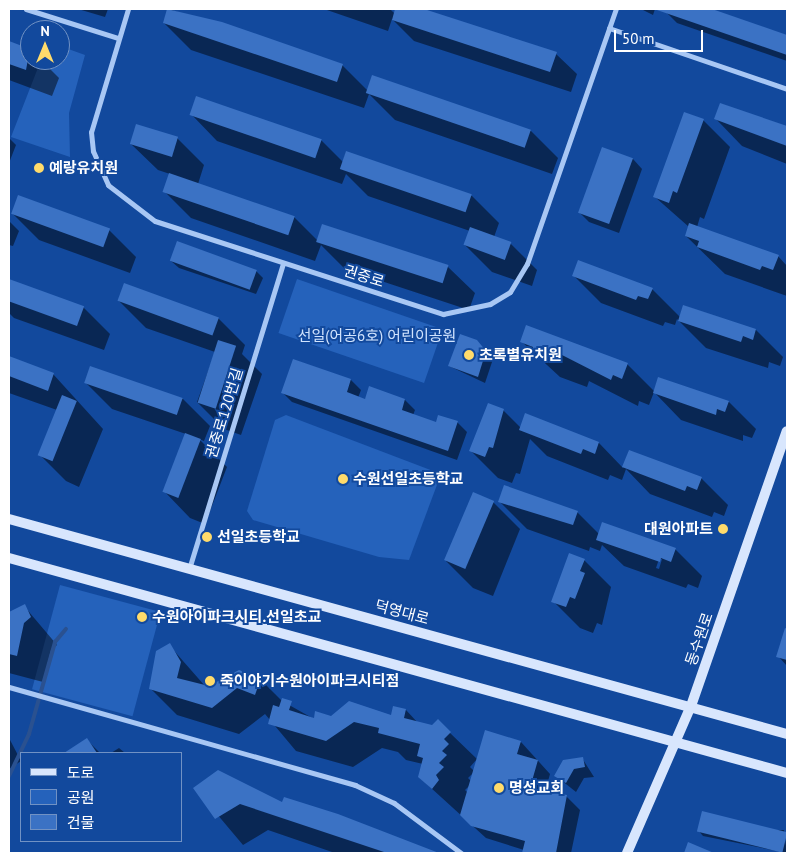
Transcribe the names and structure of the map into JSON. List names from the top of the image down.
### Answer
{
  "streets": {
    "main road": ["덕영대로", "동수원로"],
    "street": ["권중로", "권중로120번길"]
  },
  "crossings": [
    ["권중로", "권중로120번길"],
    ["권중로120번길", "덕영대로"],
    ["덕영대로", "동수원로"]
  ],
  "parks": ["선일(어공6호) 어린이공원"],
  "places": [
    "예랑유치원",
    "초록별유치원",
    "수원선일초등학교",
    "대원아파트",
    "선일초등학교",
    "수원아이파크시티.선일초교",
    "죽이야기수원아이파크시티점",
    "명성교회"
  ],
  "legend": ["도로", "공원", "건물"],
  "scale_bar": "50 m",
  "north": "top"
}
